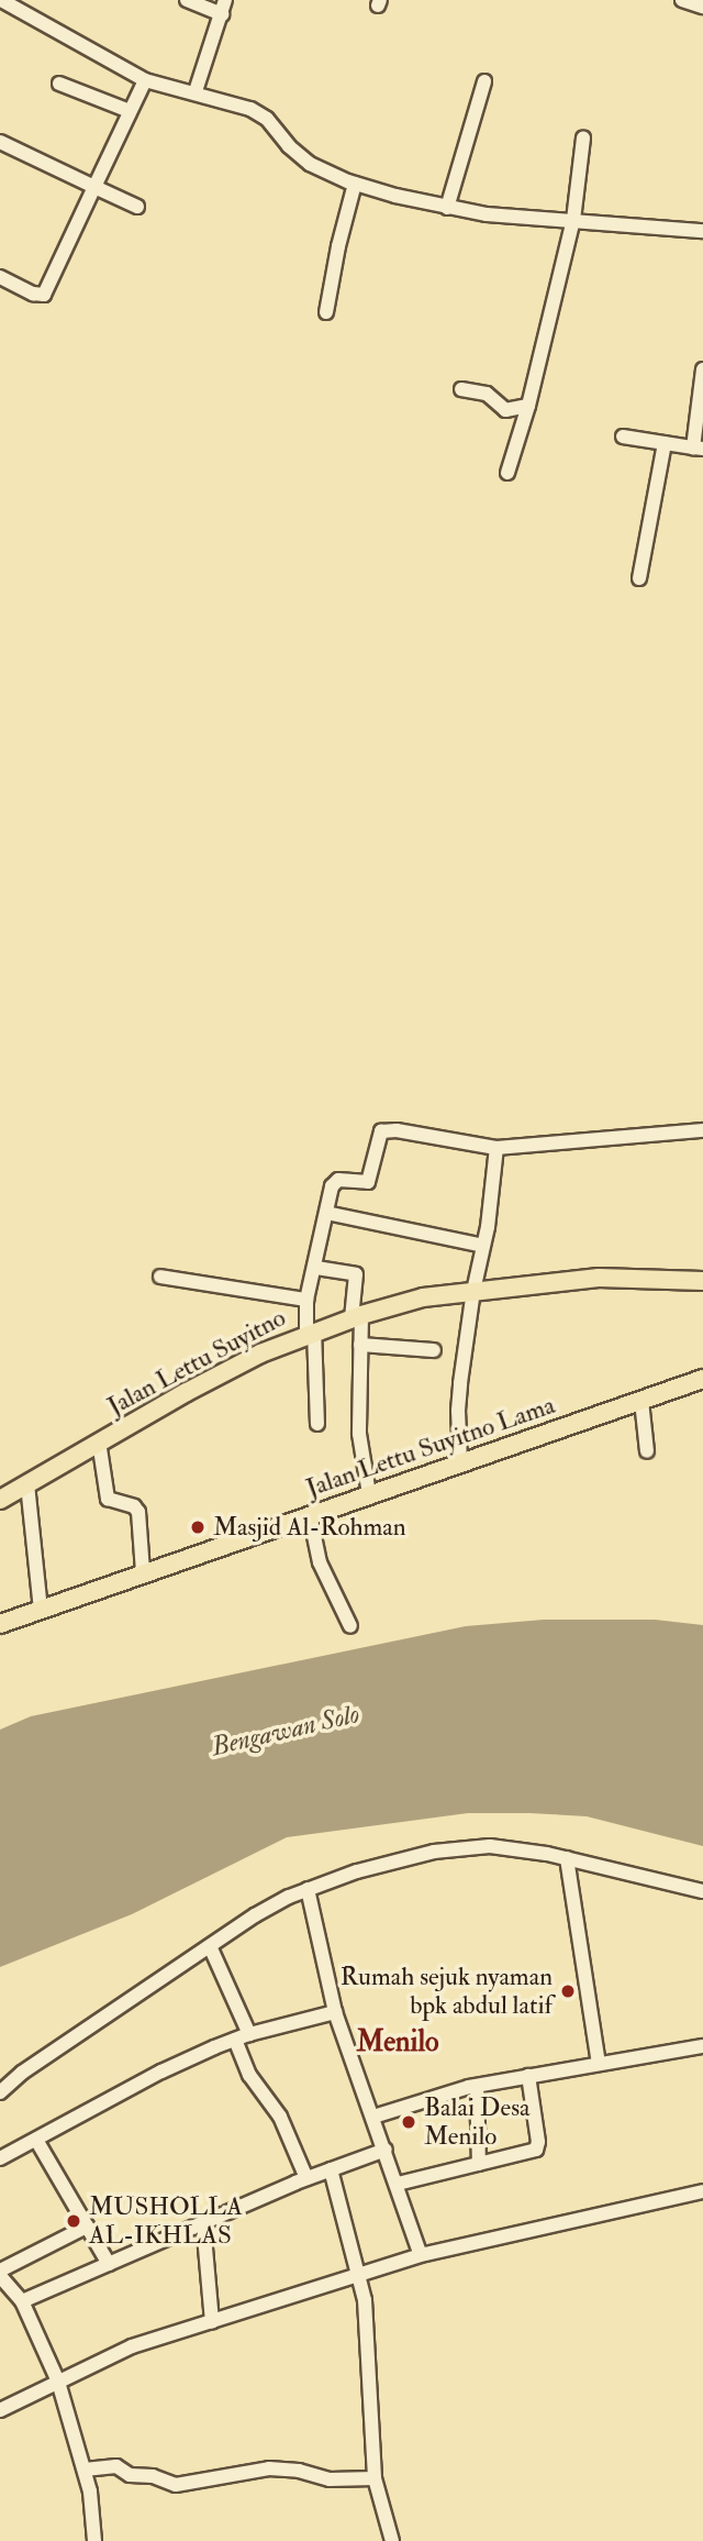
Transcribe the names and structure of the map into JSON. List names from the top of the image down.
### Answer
{
  "streets": {
    "main road": ["Jalan Lettu Suyitno", "Jalan Lettu Suyitno Lama"]
  },
  "districts": ["Menilo"],
  "water": ["Bengawan Solo"],
  "places": [
    "Masjid Al-Rohman",
    "Rumah sejuk nyaman bpk abdul latif",
    "Balai Desa Menilo",
    "MUSHOLLA AL-IKHLAS"
  ]
}
